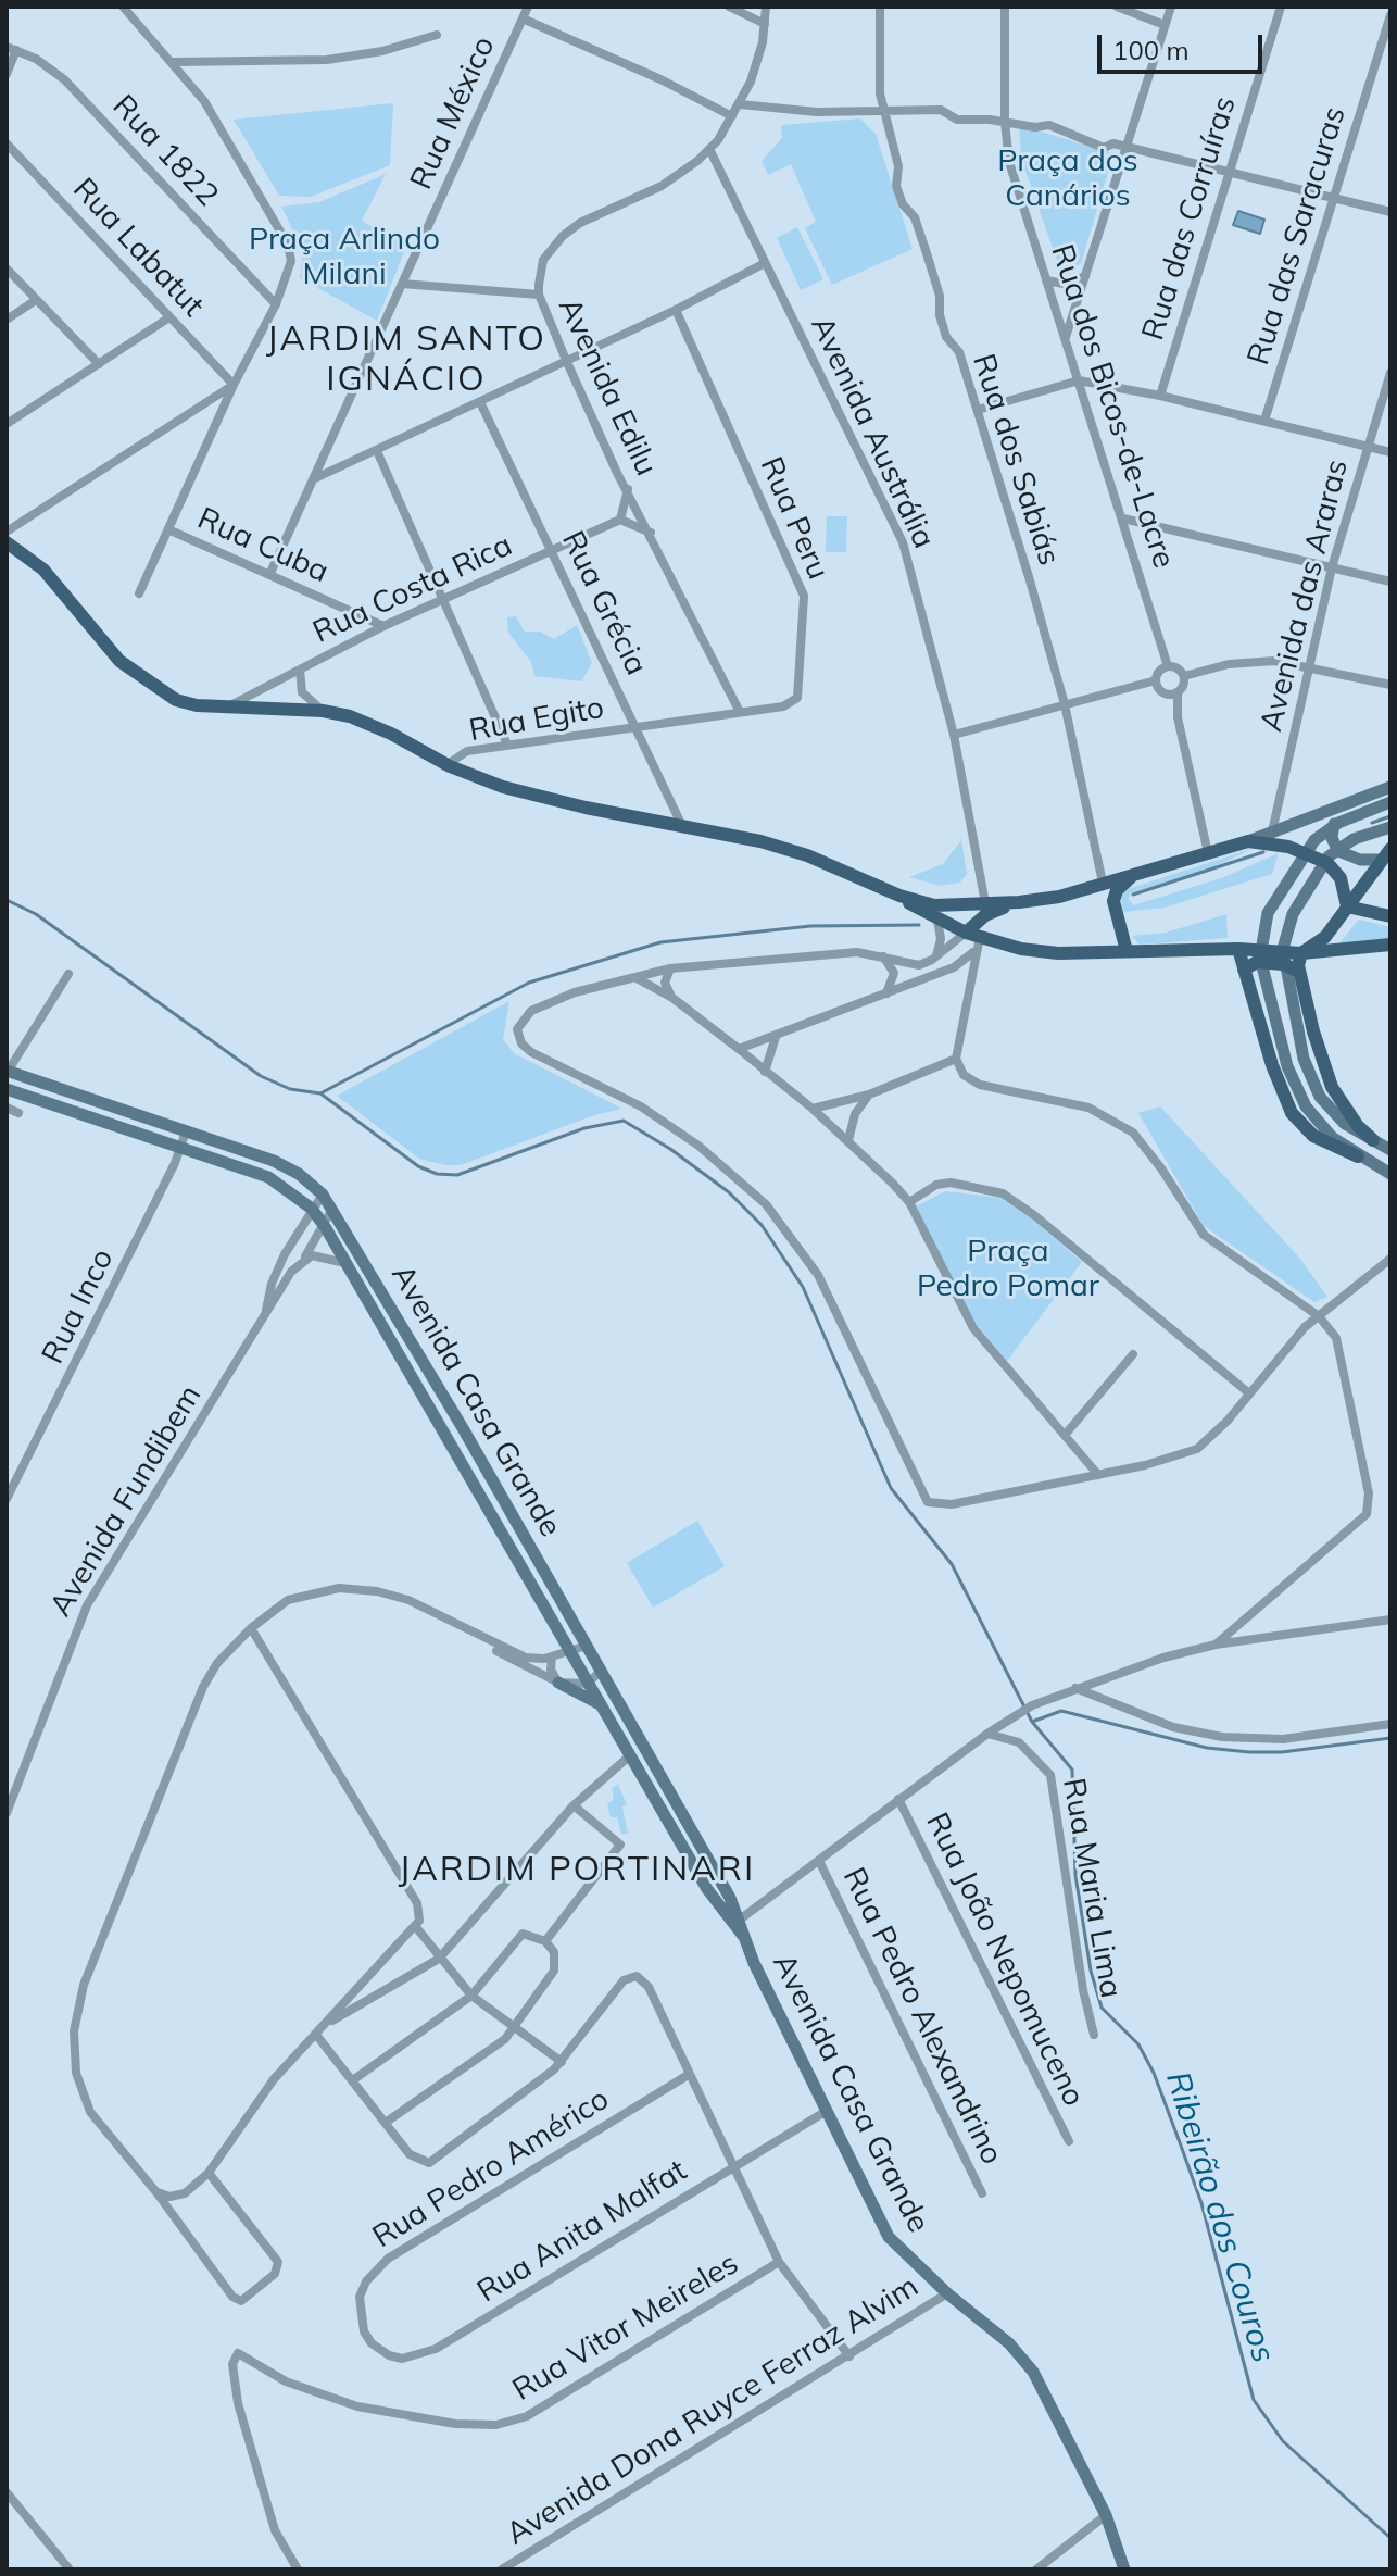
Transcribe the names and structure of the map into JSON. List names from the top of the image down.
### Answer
{
  "streets": {
    "main road": ["Avenida Casa Grande"],
    "street": [
      "Rua México",
      "Rua 1822",
      "Rua das Corruíras",
      "Rua das Saracuras",
      "Rua Labatut",
      "Avenida Edilu",
      "Rua dos Bicos-de-Lacre",
      "Avenida Austrália",
      "Rua dos Sabiás",
      "Rua Peru",
      "Rua Cuba",
      "Rua Costa Rica",
      "Avenida das Araras",
      "Rua Grécia",
      "Rua Egito",
      "Rua Inco",
      "Avenida Fundibem",
      "Rua Maria Lima",
      "Rua João Nepomuceno",
      "Rua Pedro Alexandrino",
      "Rua Pedro Américo",
      "Rua Anita Malfat",
      "Rua Vitor Meireles",
      "Avenida Dona Ruyce Ferraz Alvim"
    ]
  },
  "crossings": [
    ["Rua México", "Rua Cuba"],
    ["Avenida Edilu", "Avenida Austrália"],
    ["Avenida Edilu", "Rua Peru"],
    ["Avenida Edilu", "Rua Egito"],
    ["Rua Peru", "Rua Egito"],
    ["Rua Cuba", "Rua Costa Rica"],
    ["Rua Costa Rica", "Rua Grécia"],
    ["Rua Grécia", "Rua Egito"],
    ["Rua Inco", "Avenida Casa Grande"],
    ["Avenida Casa Grande", "Avenida Fundibem"],
    ["Avenida Casa Grande", "Rua Anita Malfat"],
    ["Avenida Casa Grande", "Avenida Dona Ruyce Ferraz Alvim"],
    ["Rua Pedro Américo", "Rua Anita Malfat"]
  ],
  "districts": ["JARDIM SANTO IGNÁCIO", "JARDIM PORTINARI"],
  "water": ["Ribeirão dos Couros"],
  "parks": ["Praça dos Canários", "Praça Arlindo Milani", "Praça Pedro Pomar"],
  "scale_bar": "100 m"
}
